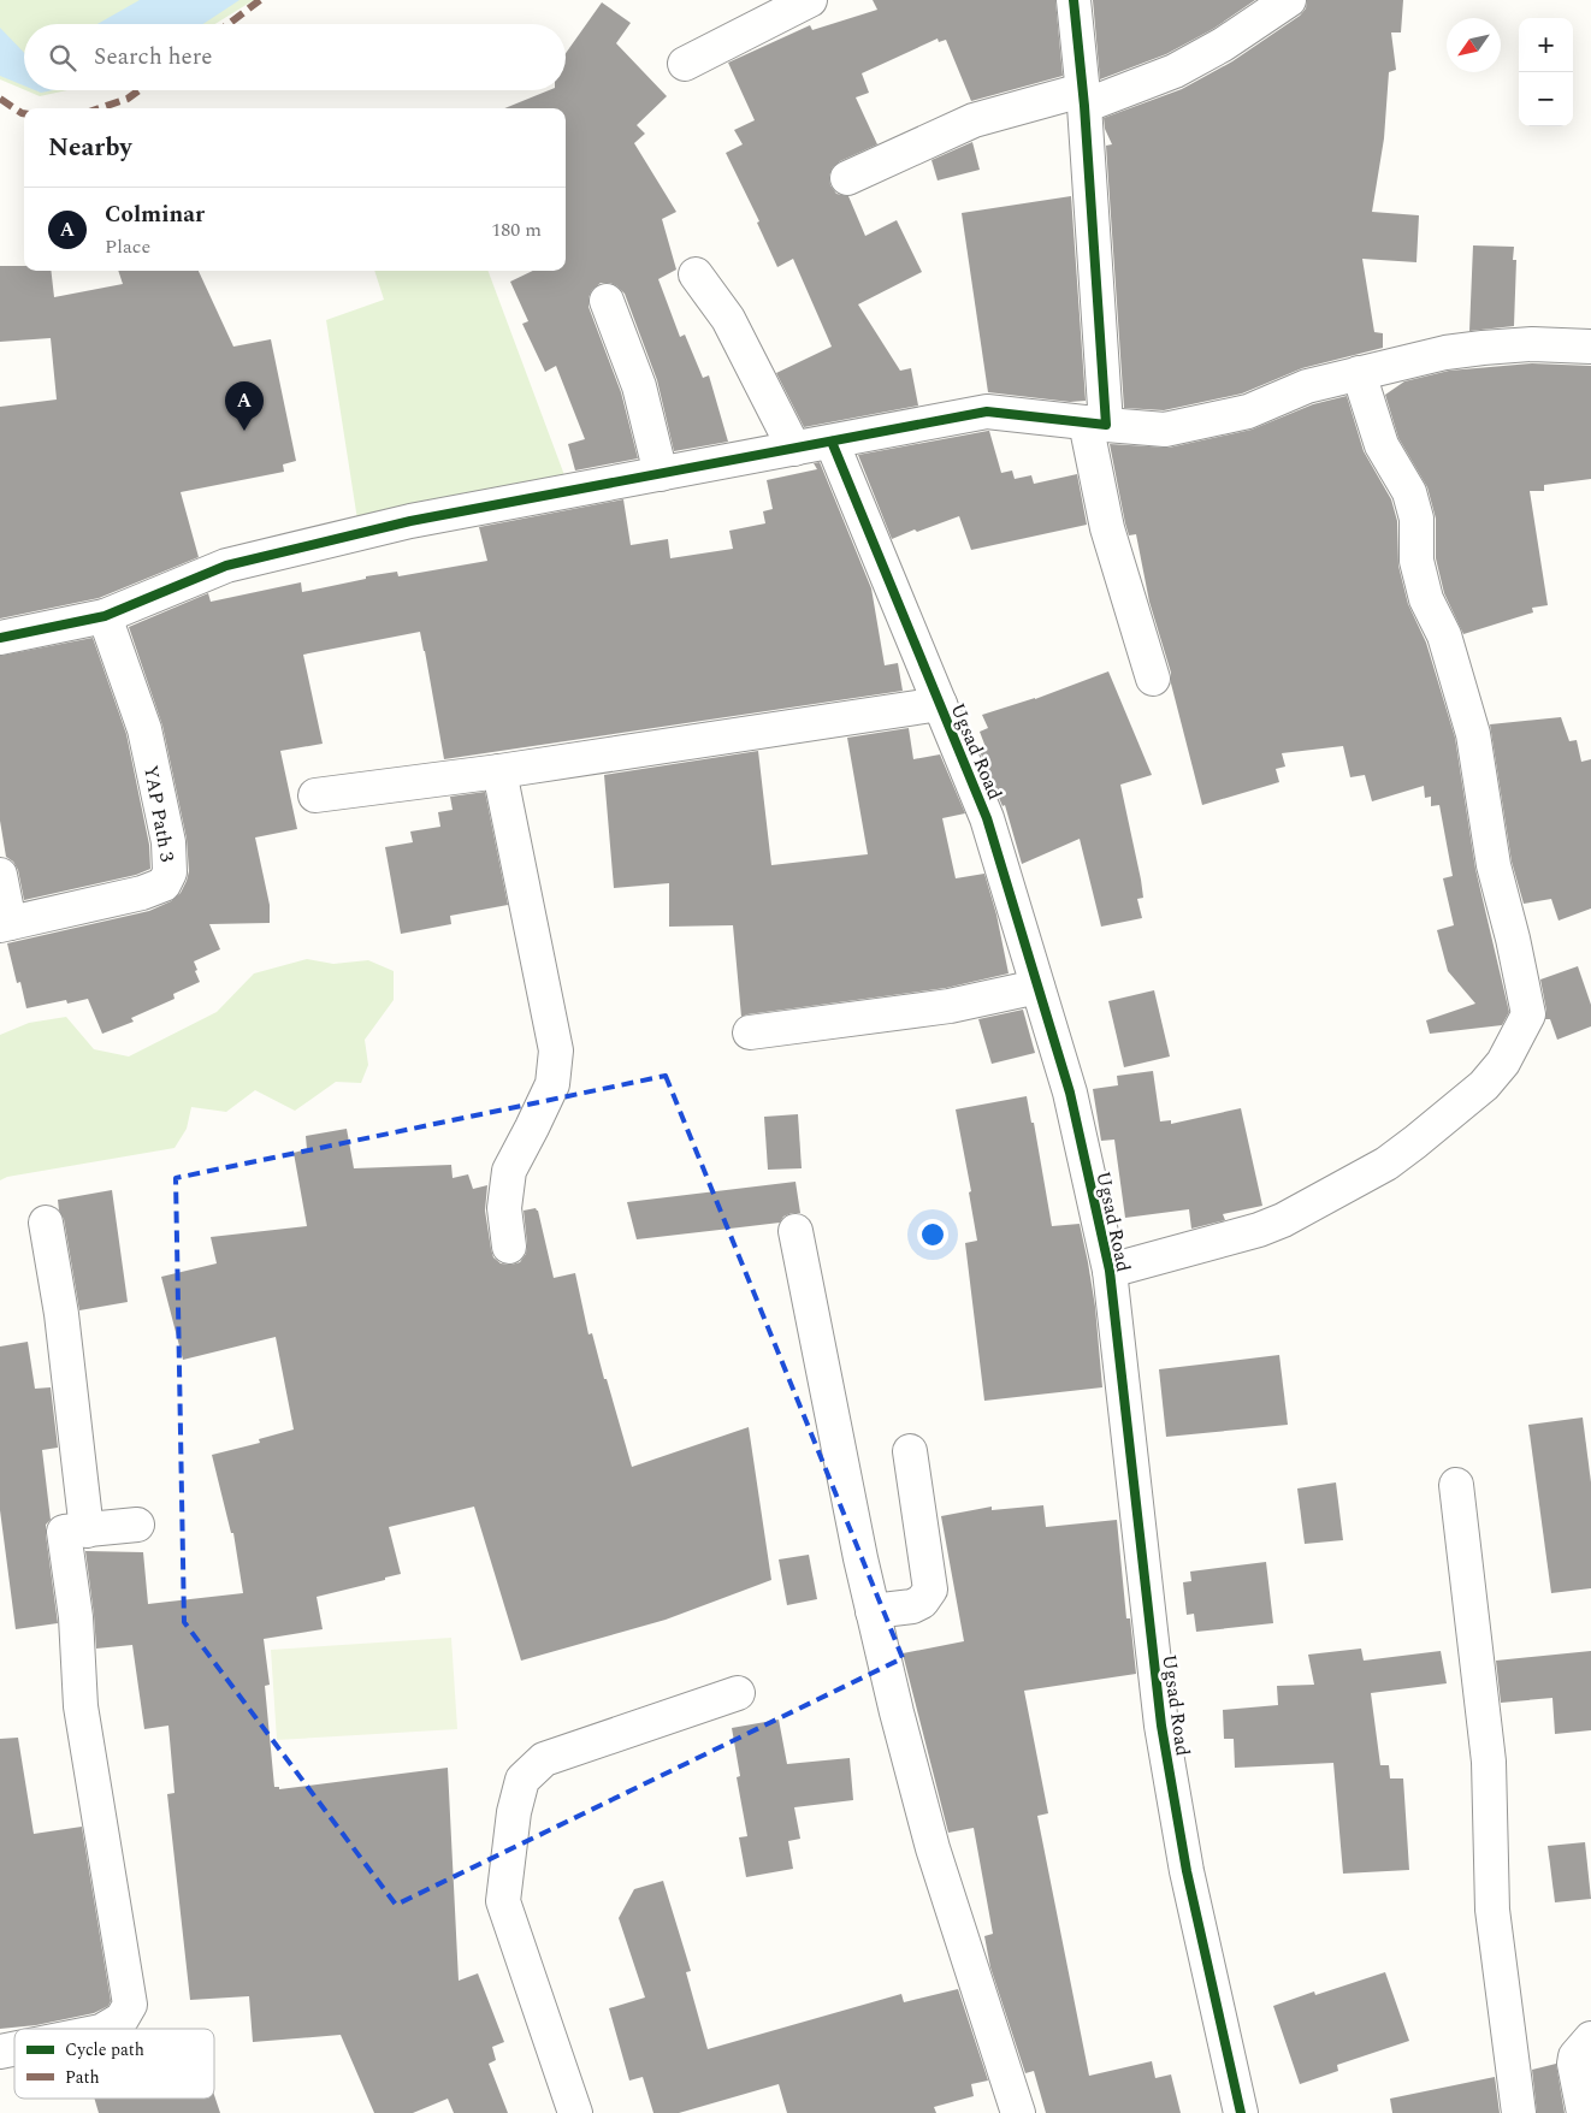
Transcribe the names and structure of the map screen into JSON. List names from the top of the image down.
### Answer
{
  "streets": {
    "street": ["Ugsad Road", "YAP Path 3"]
  },
  "legend": ["Cycle path", "Path"],
  "north": "bottom left",
  "page": {
    "map_buttons": ["+", "−"],
    "search": "Search here",
    "heading": "Nearby",
    "list": [
      {
        "mark": "A",
        "name": "Colminar",
        "note": "Place",
        "value": "180 m"
      }
    ],
    "pins": "A"
  }
}
